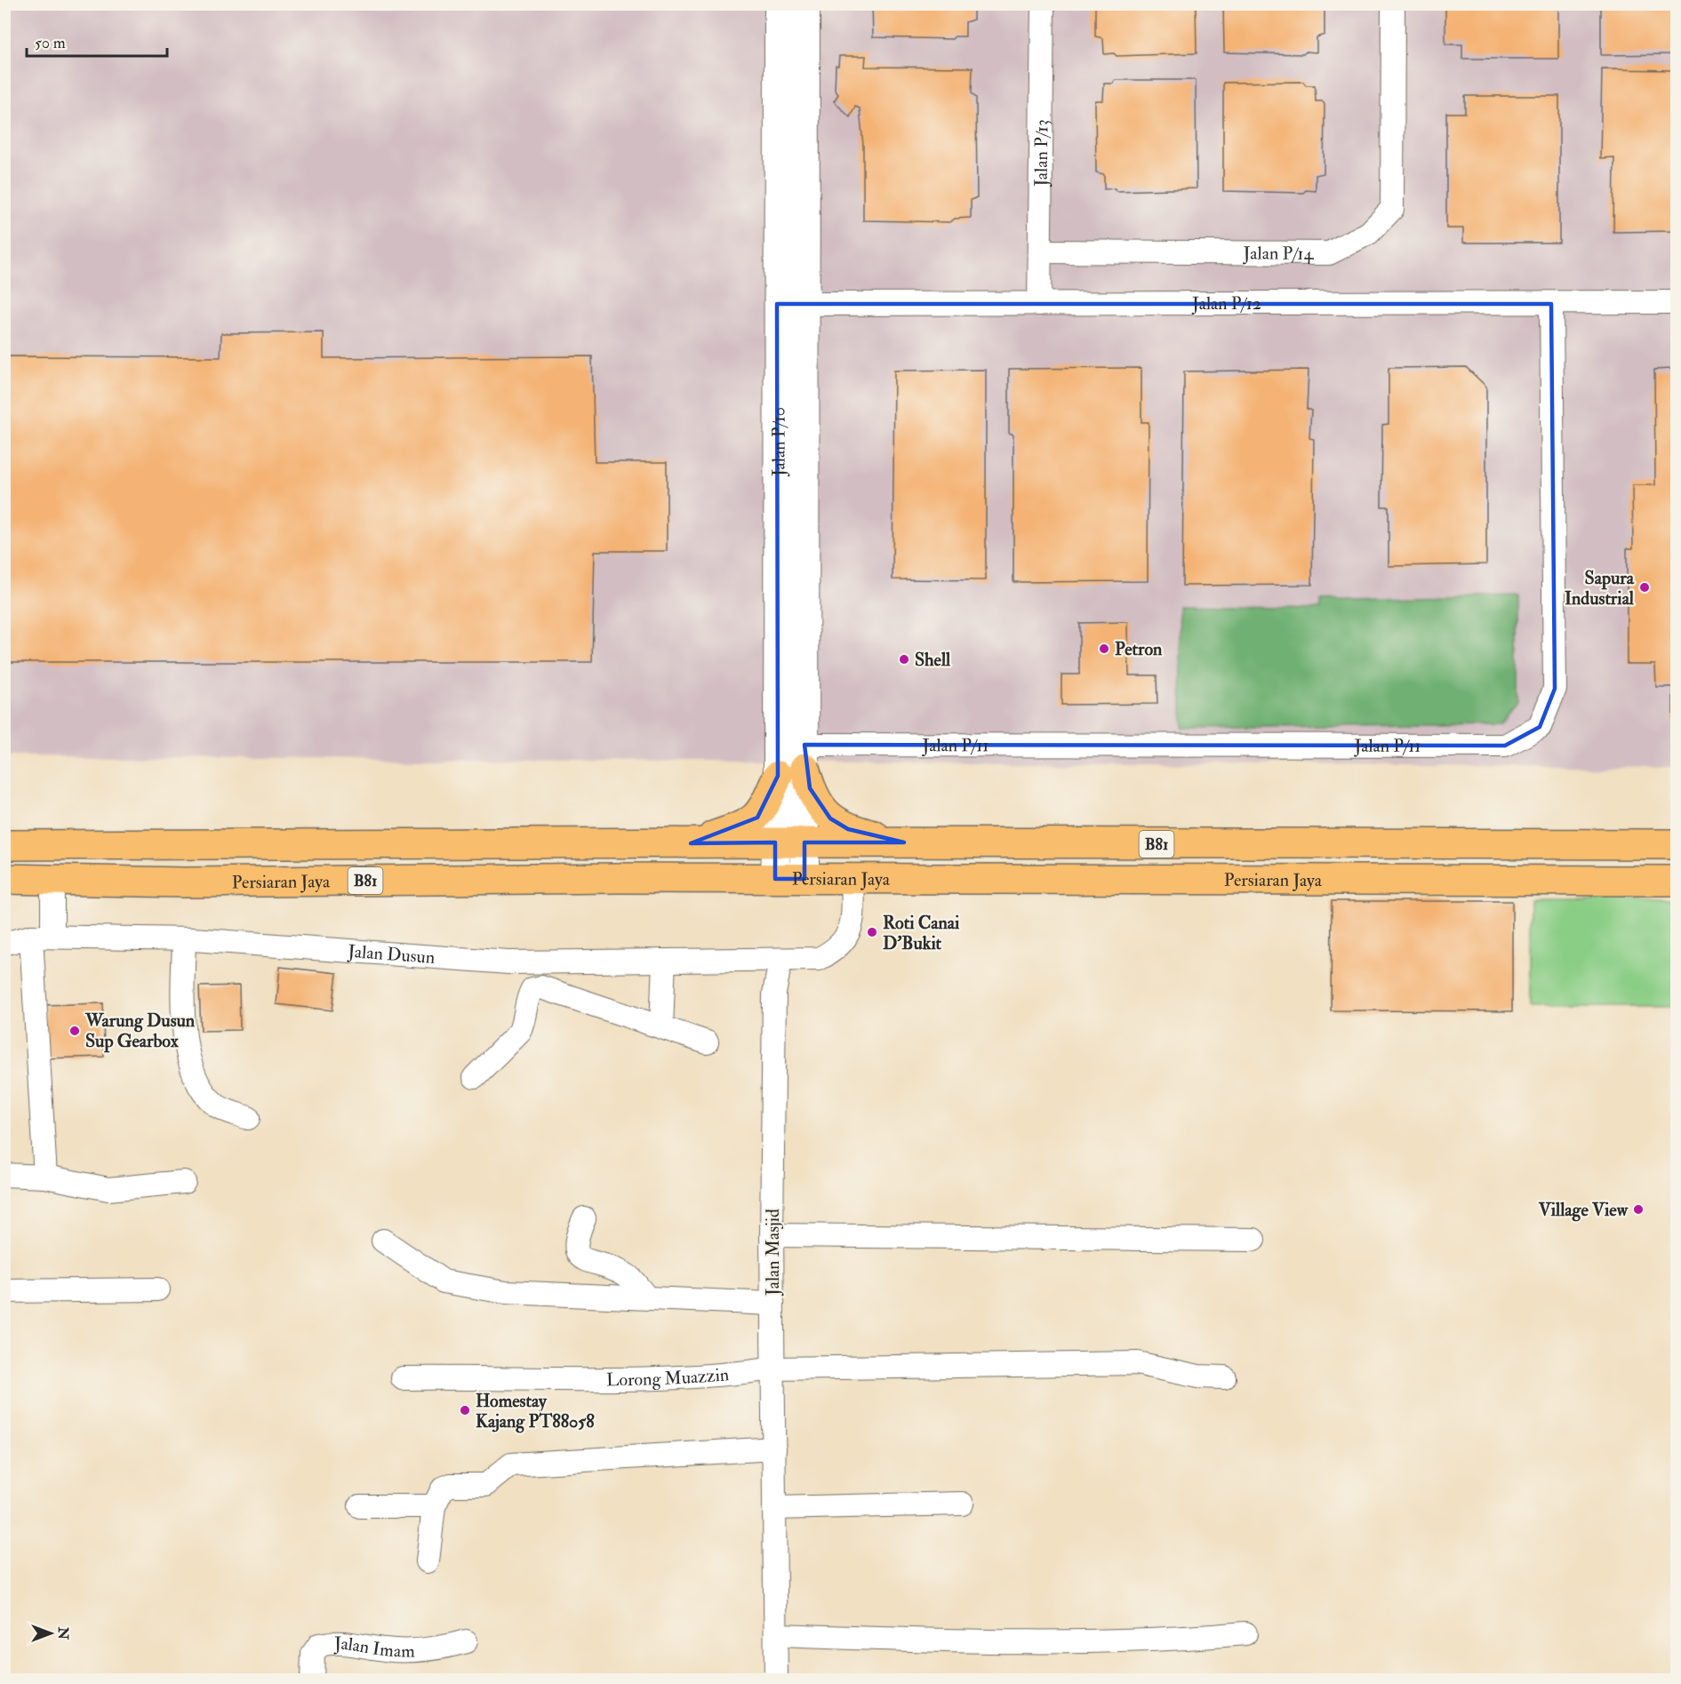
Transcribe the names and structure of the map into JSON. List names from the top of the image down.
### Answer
{
  "streets": {
    "main road": ["B81", "Persiaran Jaya"],
    "street": [
      "Jalan P/13",
      "Jalan P/14",
      "Jalan P/12",
      "Jalan P/10",
      "Jalan P/11",
      "Jalan Dusun",
      "Jalan Masjid",
      "Lorong Muazzin",
      "Jalan Imam"
    ]
  },
  "crossings": [
    ["Jalan P/13", "Jalan P/14"],
    ["Jalan P/13", "Jalan P/12"],
    ["Jalan P/12", "Jalan P/10"],
    ["Jalan P/12", "Jalan P/11"],
    ["Jalan P/10", "Jalan P/11"],
    ["Jalan P/10", "Persiaran Jaya"],
    ["Jalan Dusun", "Jalan Masjid"],
    ["Jalan Masjid", "Lorong Muazzin"]
  ],
  "places": [
    "Sapura Industrial",
    "Petron",
    "Shell",
    "Roti Canai D'Bukit",
    "Warung Dusun Sup Gearbox",
    "Village View",
    "Homestay Kajang PT88058"
  ],
  "scale_bar": "50 m",
  "north": "right"
}
